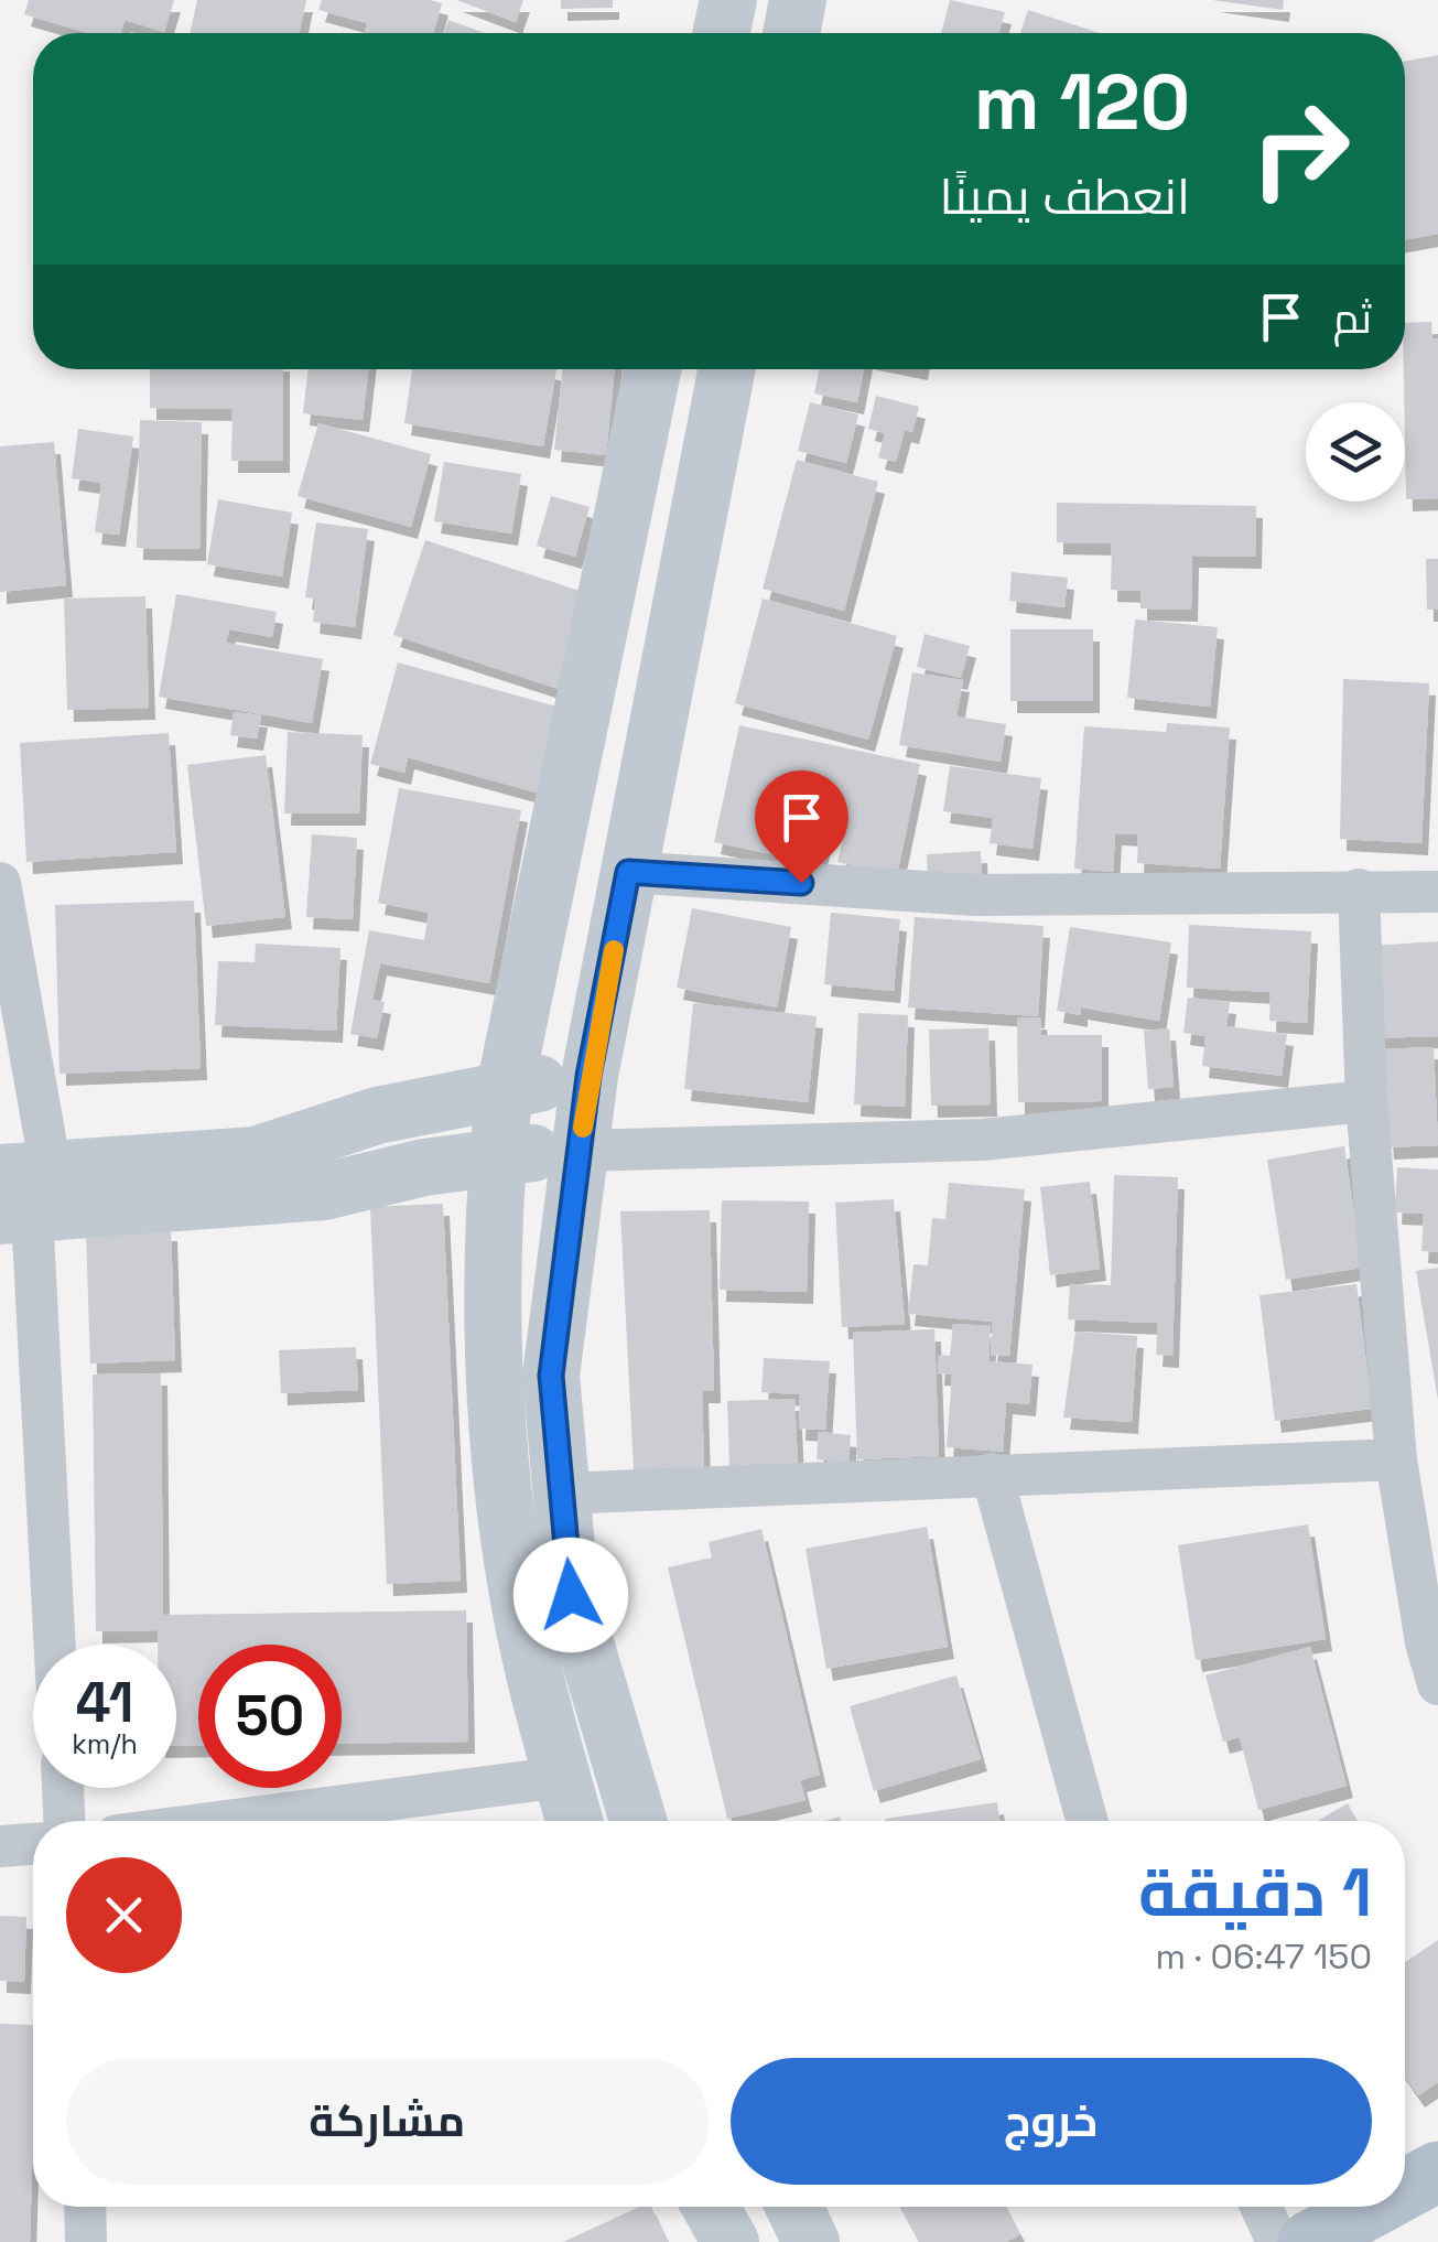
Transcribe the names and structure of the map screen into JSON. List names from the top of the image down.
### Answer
{
  "page": {
    "turn": ["120 m", "انعطف يمينًا"],
    "then": "ثم",
    "speed": "41 km/h",
    "limit": "50",
    "heading": ["1 دقيقة", "150 m · 06:47"],
    "buttons": ["خروج", "مشاركة"]
  }
}
